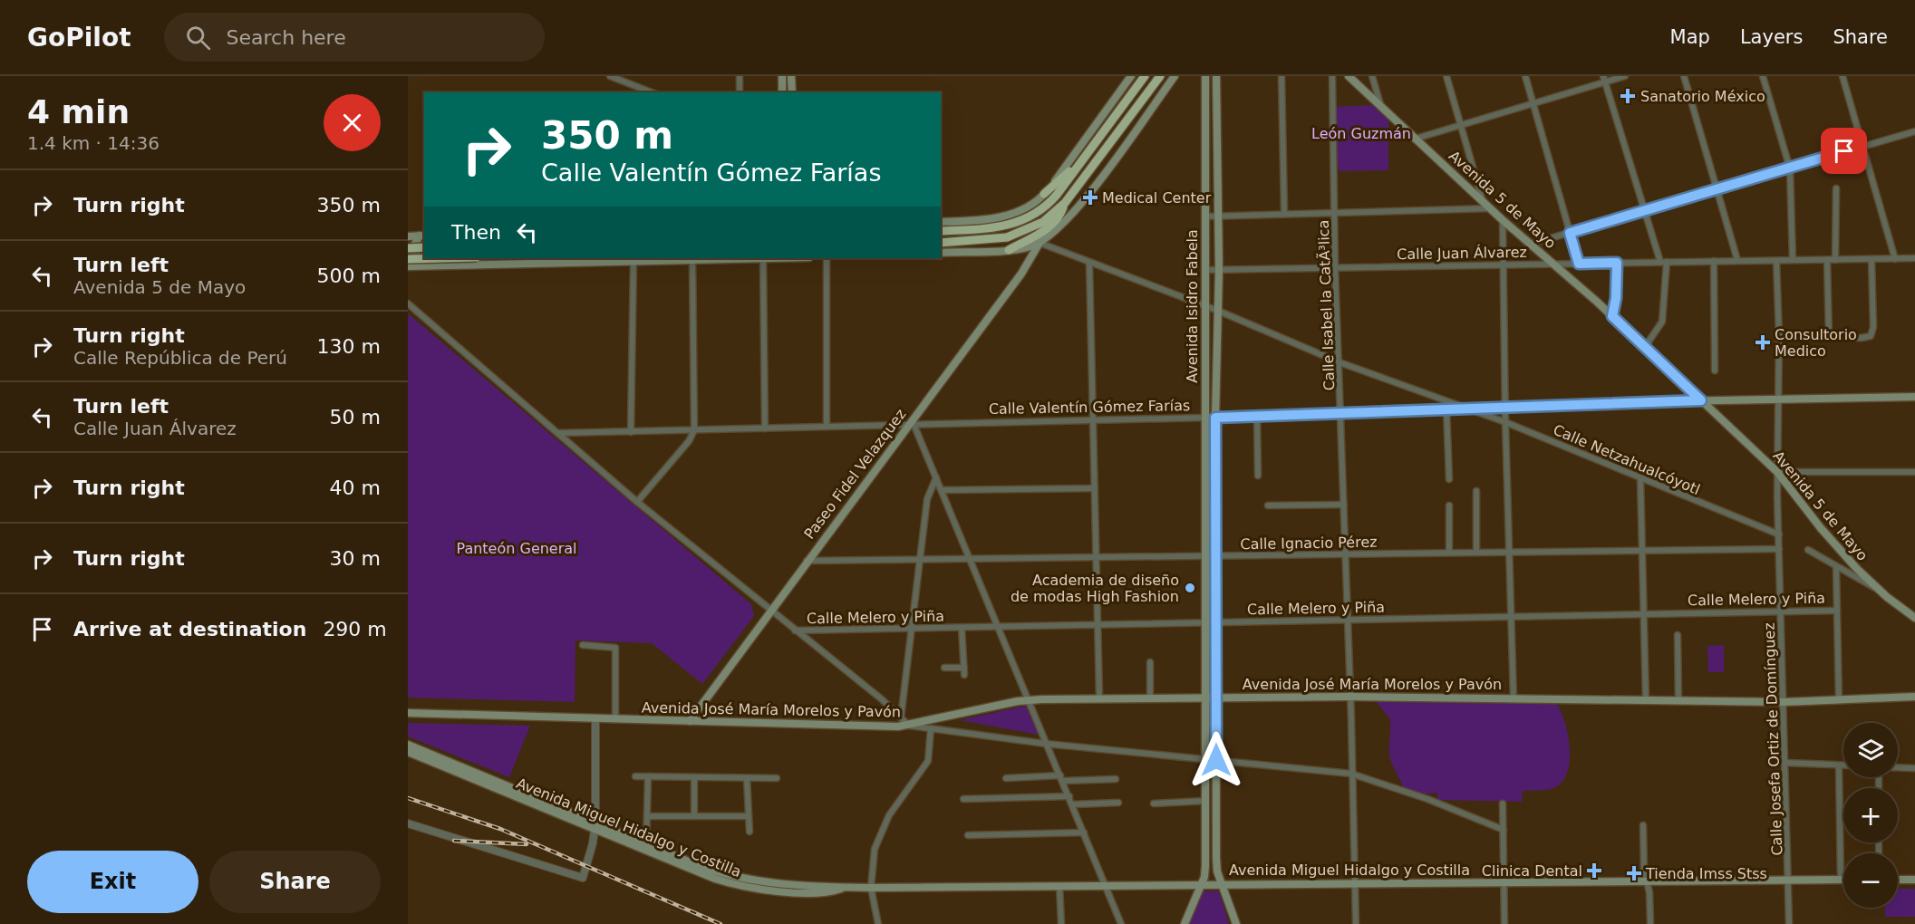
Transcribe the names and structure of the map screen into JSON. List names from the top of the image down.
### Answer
{
  "streets": {
    "main road": [
      "Avenida 5 de Mayo",
      "Avenida Isidro Fabela",
      "Calle Valentín Gómez Farías",
      "Paseo Fidel Velazquez",
      "Avenida José María Morelos y Pavón",
      "Avenida Miguel Hidalgo y Costilla"
    ],
    "street": [
      "Calle Juan Álvarez",
      "Calle Isabel la CatÃ³lica",
      "Calle Netzahualcóyotl",
      "Calle Ignacio Pérez",
      "Calle Melero y Piña",
      "Calle Josefa Ortiz de Domínguez"
    ]
  },
  "crossings": [
    ["Avenida 5 de Mayo", "Calle Juan Álvarez"],
    ["Avenida 5 de Mayo", "Calle Valentín Gómez Farías"],
    ["Avenida 5 de Mayo", "Calle Josefa Ortiz de Domínguez"],
    ["Calle Juan Álvarez", "Calle Isabel la CatÃ³lica"],
    ["Calle Juan Álvarez", "Avenida Isidro Fabela"],
    ["Calle Juan Álvarez", "Calle Josefa Ortiz de Domínguez"],
    ["Calle Isabel la CatÃ³lica", "Calle Valentín Gómez Farías"],
    ["Calle Isabel la CatÃ³lica", "Calle Netzahualcóyotl"],
    ["Calle Isabel la CatÃ³lica", "Calle Ignacio Pérez"],
    ["Calle Isabel la CatÃ³lica", "Calle Melero y Piña"],
    ["Calle Isabel la CatÃ³lica", "Avenida José María Morelos y Pavón"],
    ["Calle Isabel la CatÃ³lica", "Avenida Miguel Hidalgo y Costilla"],
    ["Avenida Isidro Fabela", "Calle Valentín Gómez Farías"],
    ["Avenida Isidro Fabela", "Calle Netzahualcóyotl"],
    ["Avenida Isidro Fabela", "Calle Ignacio Pérez"],
    ["Avenida Isidro Fabela", "Calle Melero y Piña"],
    ["Avenida Isidro Fabela", "Avenida José María Morelos y Pavón"],
    ["Avenida Isidro Fabela", "Avenida Miguel Hidalgo y Costilla"],
    ["Calle Valentín Gómez Farías", "Calle Netzahualcóyotl"],
    ["Calle Valentín Gómez Farías", "Paseo Fidel Velazquez"],
    ["Calle Valentín Gómez Farías", "Calle Josefa Ortiz de Domínguez"],
    ["Calle Netzahualcóyotl", "Paseo Fidel Velazquez"],
    ["Calle Netzahualcóyotl", "Calle Josefa Ortiz de Domínguez"],
    ["Paseo Fidel Velazquez", "Calle Ignacio Pérez"],
    ["Paseo Fidel Velazquez", "Avenida José María Morelos y Pavón"],
    ["Calle Ignacio Pérez", "Calle Josefa Ortiz de Domínguez"],
    ["Calle Melero y Piña", "Calle Josefa Ortiz de Domínguez"],
    ["Avenida José María Morelos y Pavón", "Calle Josefa Ortiz de Domínguez"],
    ["Calle Josefa Ortiz de Domínguez", "Avenida Miguel Hidalgo y Costilla"]
  ],
  "parks": ["León Guzmán", "Panteón General"],
  "places": {
    "health": [
      "Sanatorio México",
      "Medical Center",
      "Consultorio Medico",
      "Clinica Dental",
      "Tienda Imss Stss"
    ],
    "other": ["Academia de diseño de modas High Fashion"]
  },
  "page": {
    "header": "GoPilot",
    "search": "Search here",
    "nav": ["Map", "Layers", "Share"],
    "heading": ["4 min", "1.4 km · 14:36"],
    "turn": ["350 m", "Calle Valentín Gómez Farías"],
    "list": [
      {
        "name": "Turn right",
        "value": "350 m"
      },
      {
        "name": "Turn left",
        "note": "Avenida 5 de Mayo",
        "value": "500 m"
      },
      {
        "name": "Turn right",
        "note": "Calle República de Perú",
        "value": "130 m"
      },
      {
        "name": "Turn left",
        "note": "Calle Juan Álvarez",
        "value": "50 m"
      },
      {
        "name": "Turn right",
        "value": "40 m"
      },
      {
        "name": "Turn right",
        "value": "30 m"
      },
      {
        "name": "Arrive at destination",
        "value": "290 m"
      }
    ],
    "then": "Then",
    "map_buttons": ["+", "−"],
    "buttons": ["Exit", "Share"]
  }
}
